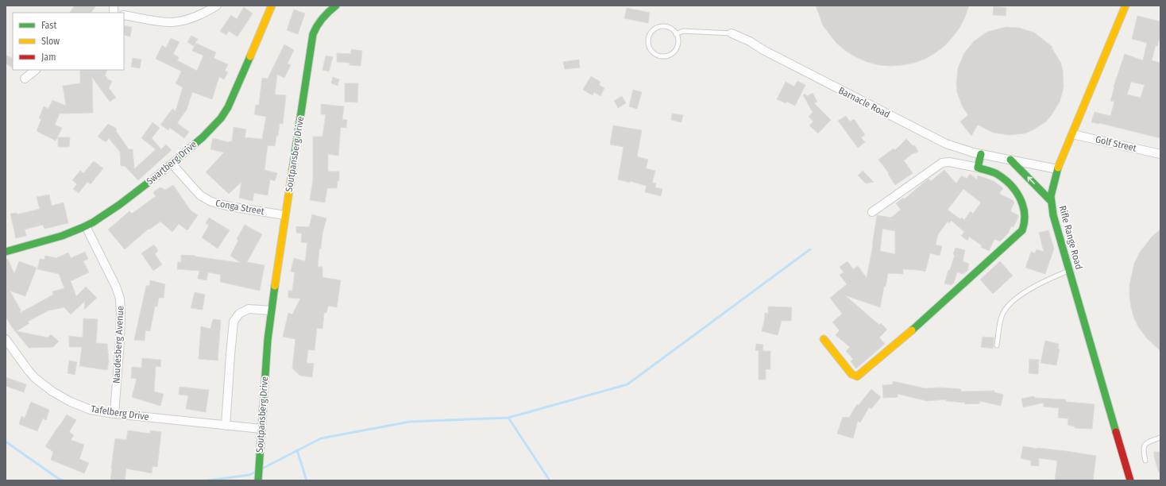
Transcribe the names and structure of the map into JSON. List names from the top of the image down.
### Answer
{
  "streets": {
    "street": [
      "Barnacle Road",
      "Golf Street",
      "Soutpansberg Drive",
      "Swartberg Drive",
      "Conga Street",
      "Rifle Range Road",
      "Naudesberg Avenue",
      "Tafelberg Drive"
    ]
  },
  "crossings": [
    ["Barnacle Road", "Rifle Range Road"],
    ["Golf Street", "Rifle Range Road"],
    ["Soutpansberg Drive", "Conga Street"],
    ["Soutpansberg Drive", "Tafelberg Drive"],
    ["Swartberg Drive", "Conga Street"],
    ["Swartberg Drive", "Naudesberg Avenue"],
    ["Naudesberg Avenue", "Tafelberg Drive"]
  ],
  "legend": ["Fast", "Slow", "Jam"]
}
